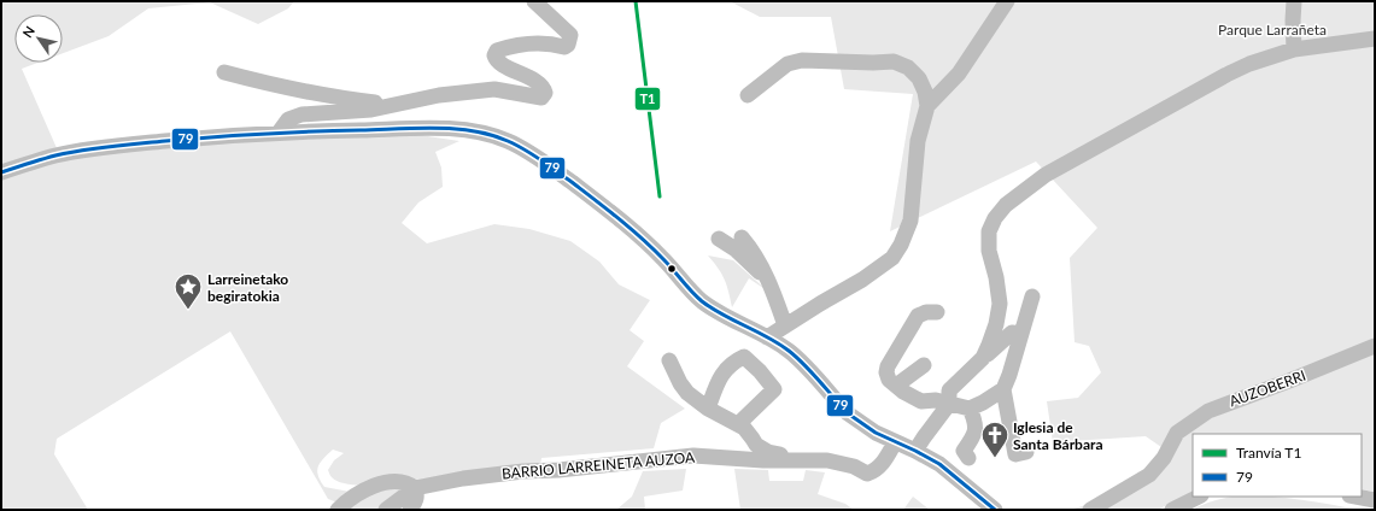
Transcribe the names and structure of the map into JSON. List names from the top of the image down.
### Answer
{
  "streets": {
    "street": ["AUZOBERRI", "BARRIO LARREINETA AUZOA"]
  },
  "parks": ["Parque Larrañeta"],
  "places": {
    "place": ["Larreinetako begiratokia"],
    "church": ["Iglesia de Santa Bárbara"]
  },
  "lines": ["tram line T1", "transit line 79"],
  "legend": ["Tranvía T1", "79"],
  "north": "top left"
}
